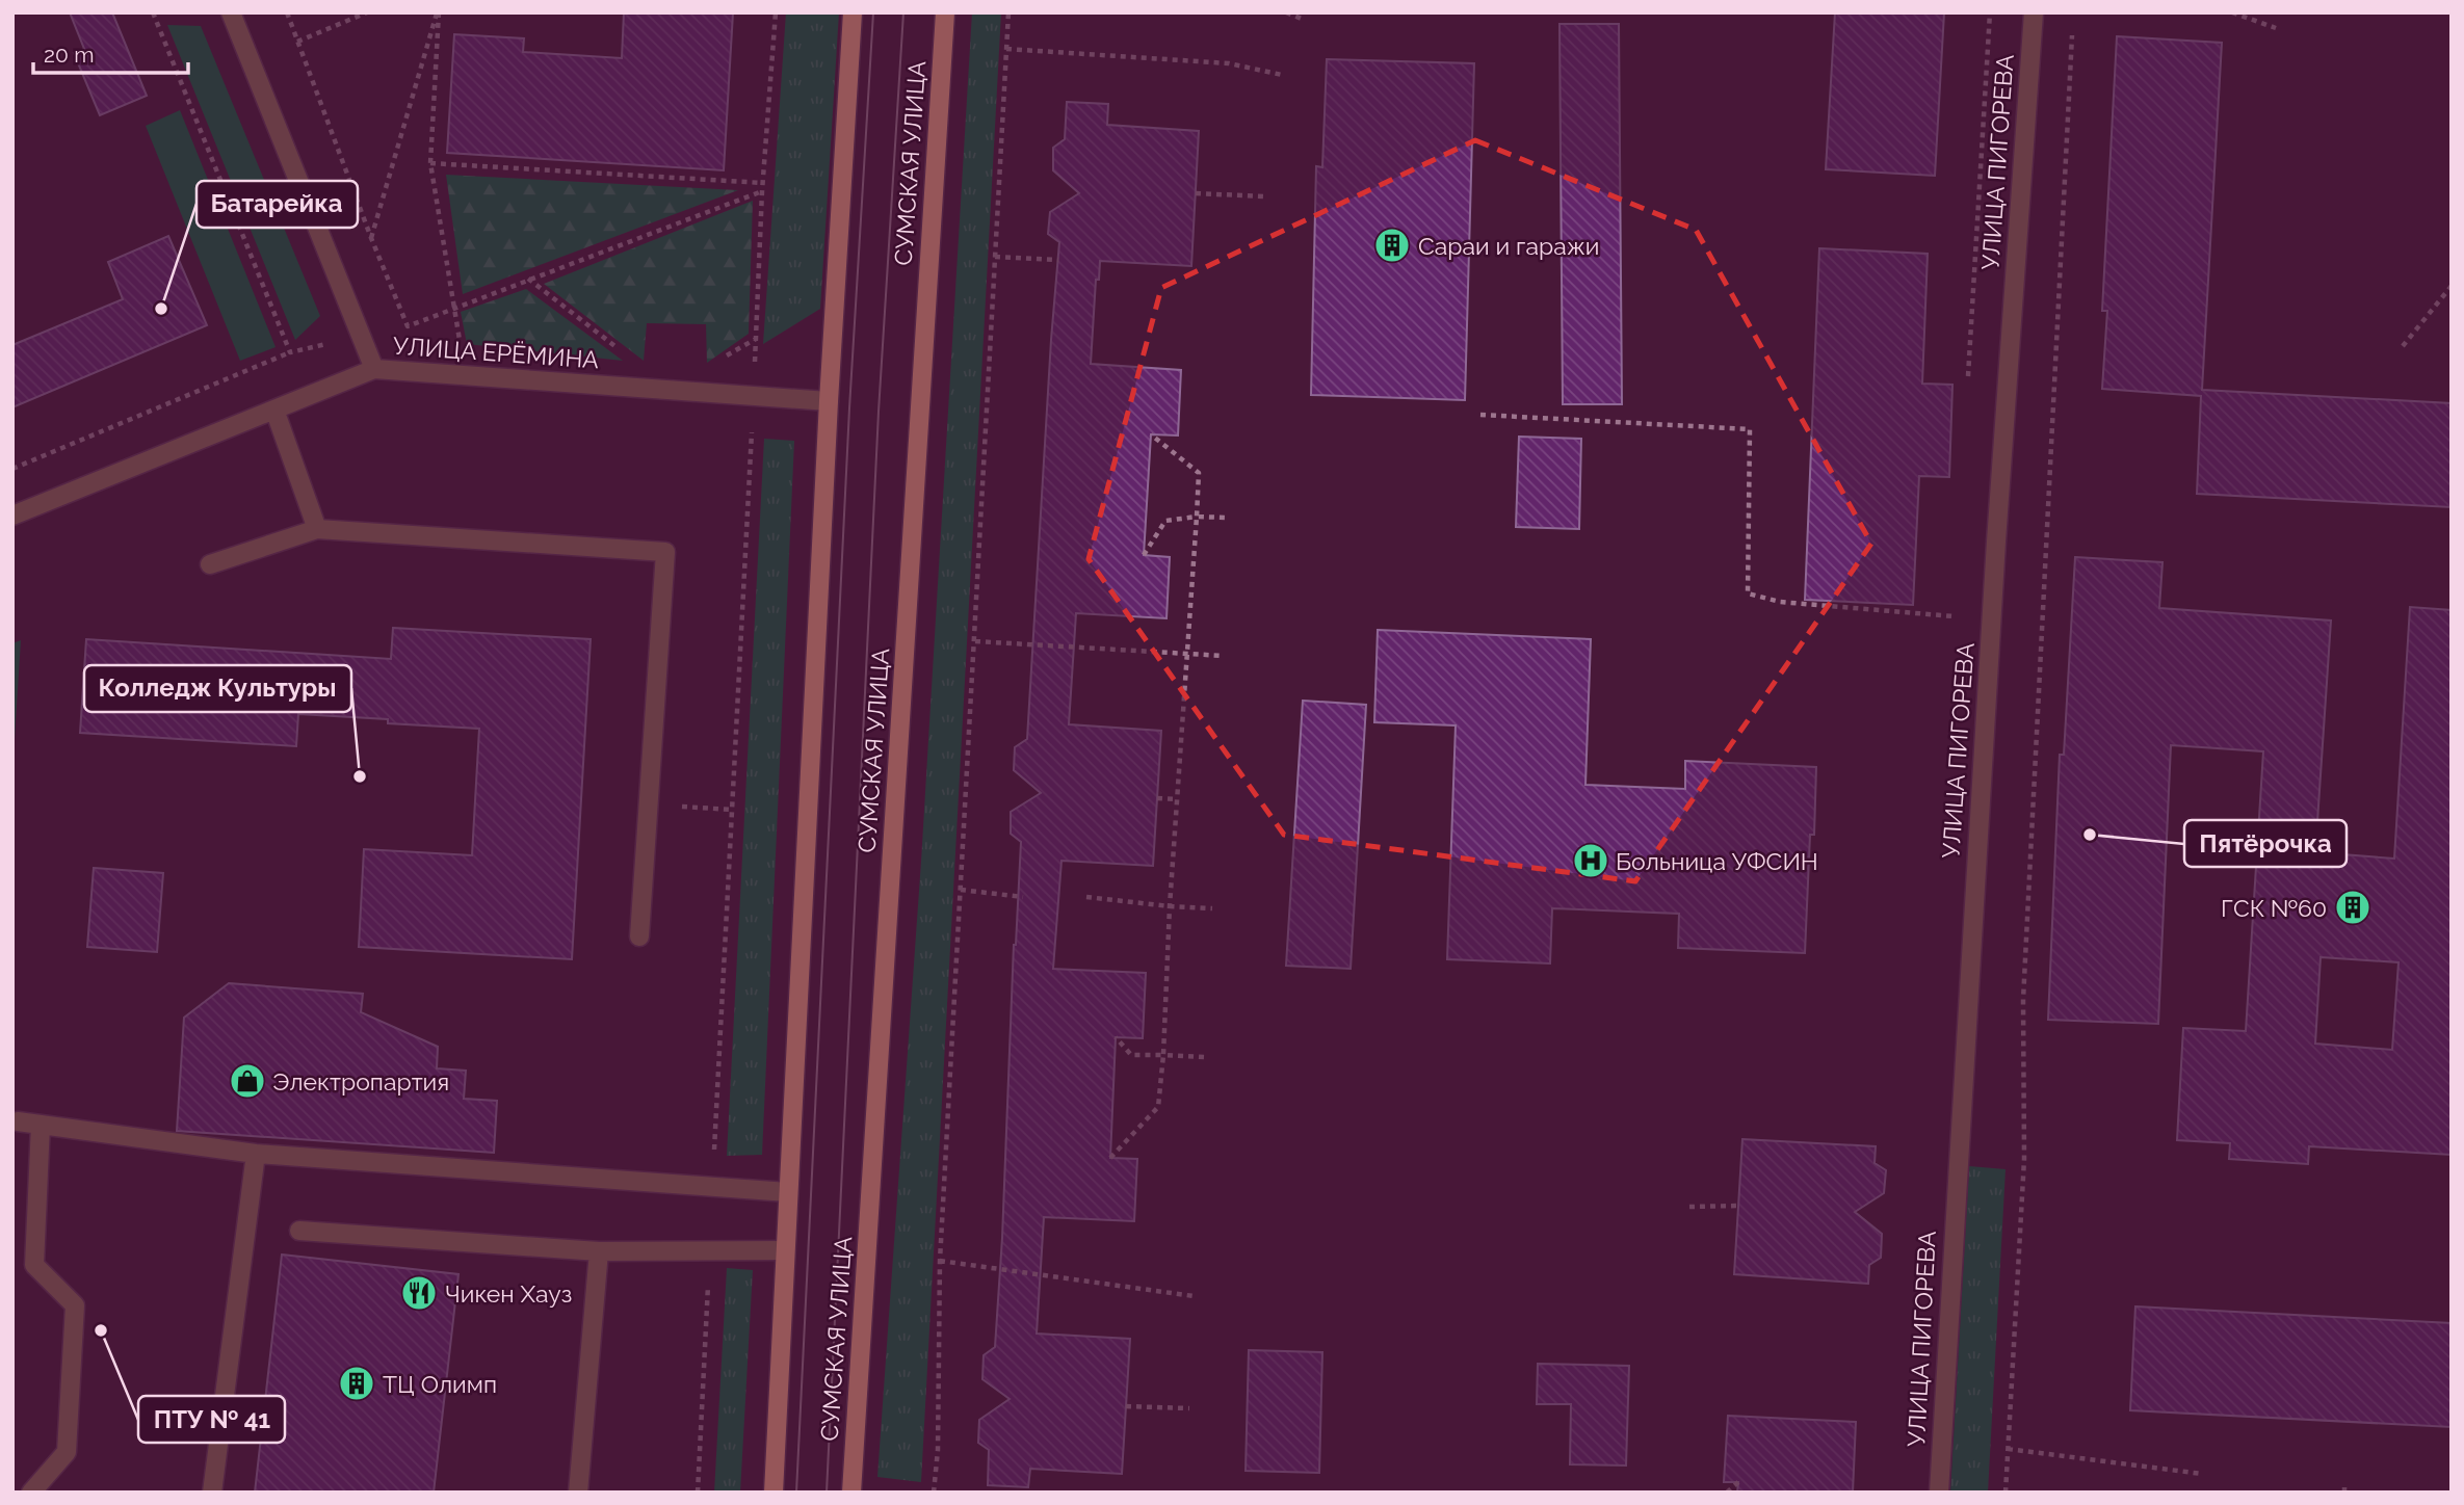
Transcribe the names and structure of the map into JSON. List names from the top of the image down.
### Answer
{
  "streets": {
    "main road": ["СУМСКАЯ УЛИЦА"],
    "street": ["УЛИЦА ПИГОРЕВА", "УЛИЦА ЕРЁМИНА"]
  },
  "places": {
    "building": ["Сараи и гаражи", "ГСК №60", "ТЦ Олимп"],
    "other": [
      "Батарейка",
      "Колледж Культуры",
      "Пятёрочка",
      "ПТУ № 41"
    ],
    "hospital": ["Больница УФСИН"],
    "shop": ["Электропартия"],
    "restaurant": ["Чикен Хауз"]
  },
  "scale_bar": "20 m"
}
